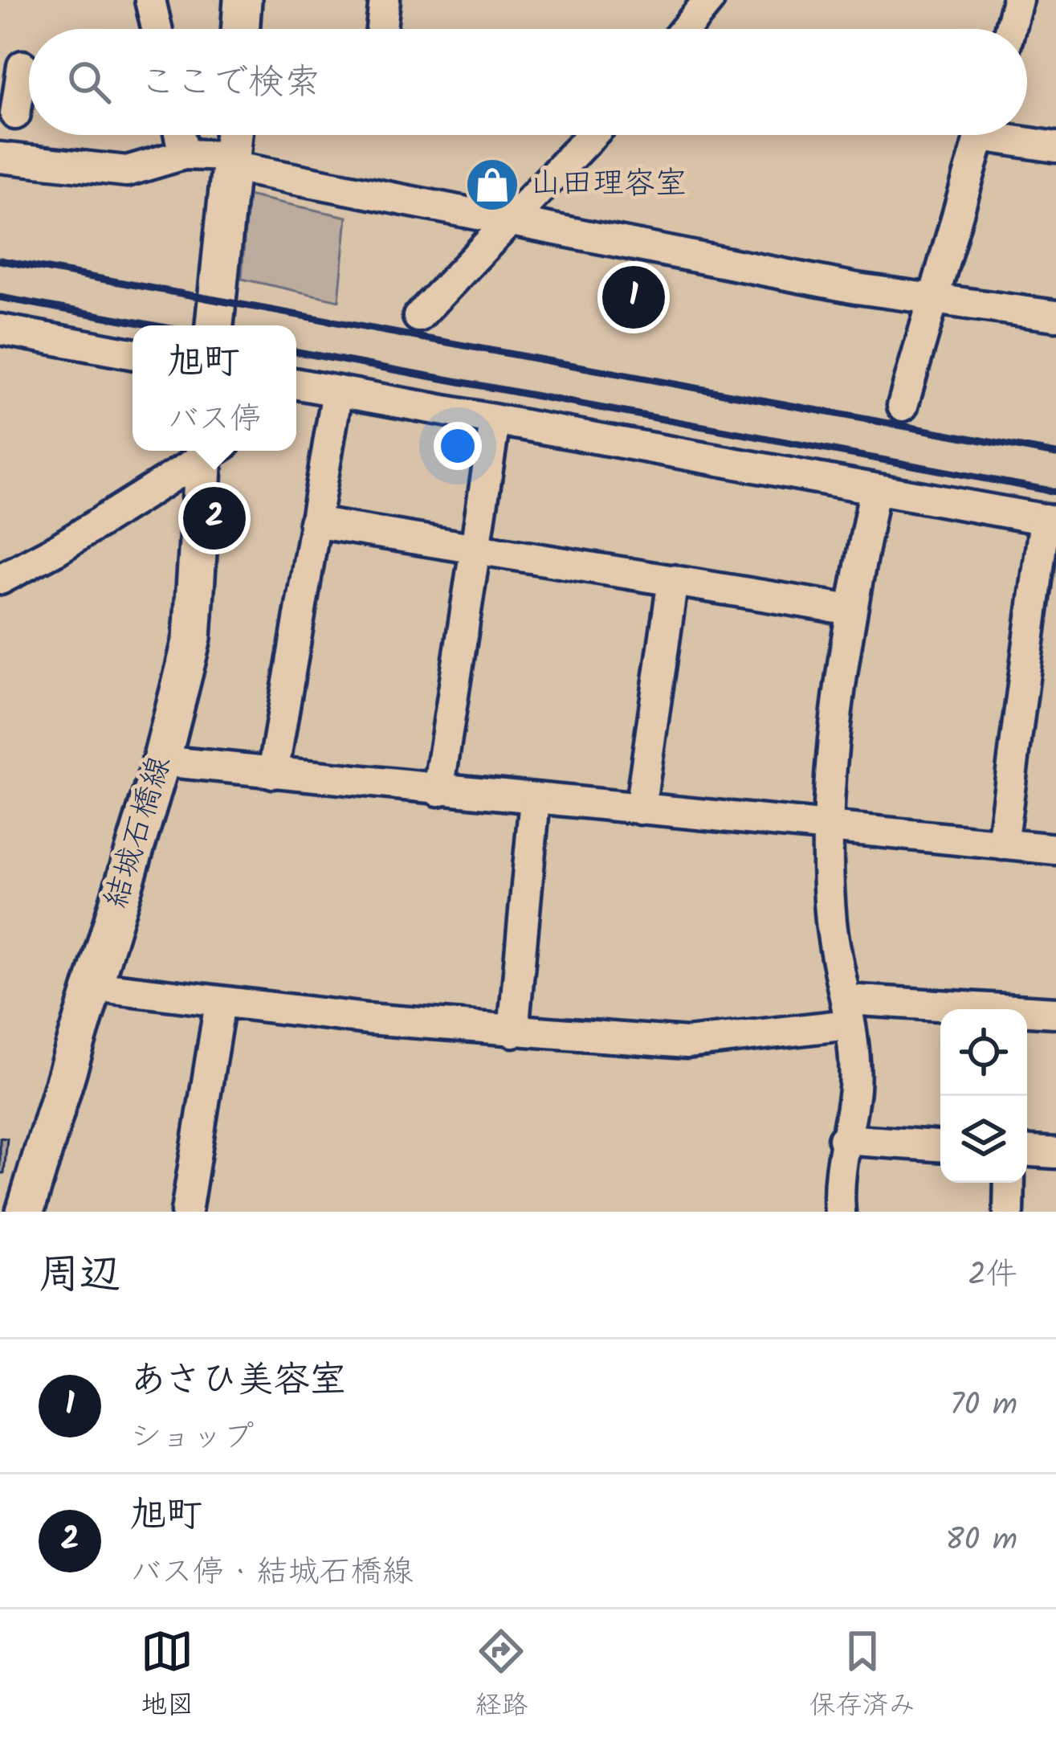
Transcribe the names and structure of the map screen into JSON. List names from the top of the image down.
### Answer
{
  "streets": {
    "main road": ["結城石橋線"]
  },
  "places": {
    "shop": ["山田理容室"]
  },
  "page": {
    "search": "ここで検索",
    "pins": ["1", "2"],
    "popup": ["旭町", "バス停"],
    "heading": ["周辺", "2件"],
    "list": [
      {
        "mark": "1",
        "name": "あさひ美容室",
        "note": "ショップ",
        "value": "70 m"
      },
      {
        "mark": "2",
        "name": "旭町",
        "note": "バス停 · 結城石橋線",
        "value": "80 m"
      }
    ],
    "nav": ["地図", "経路", "保存済み"]
  }
}
